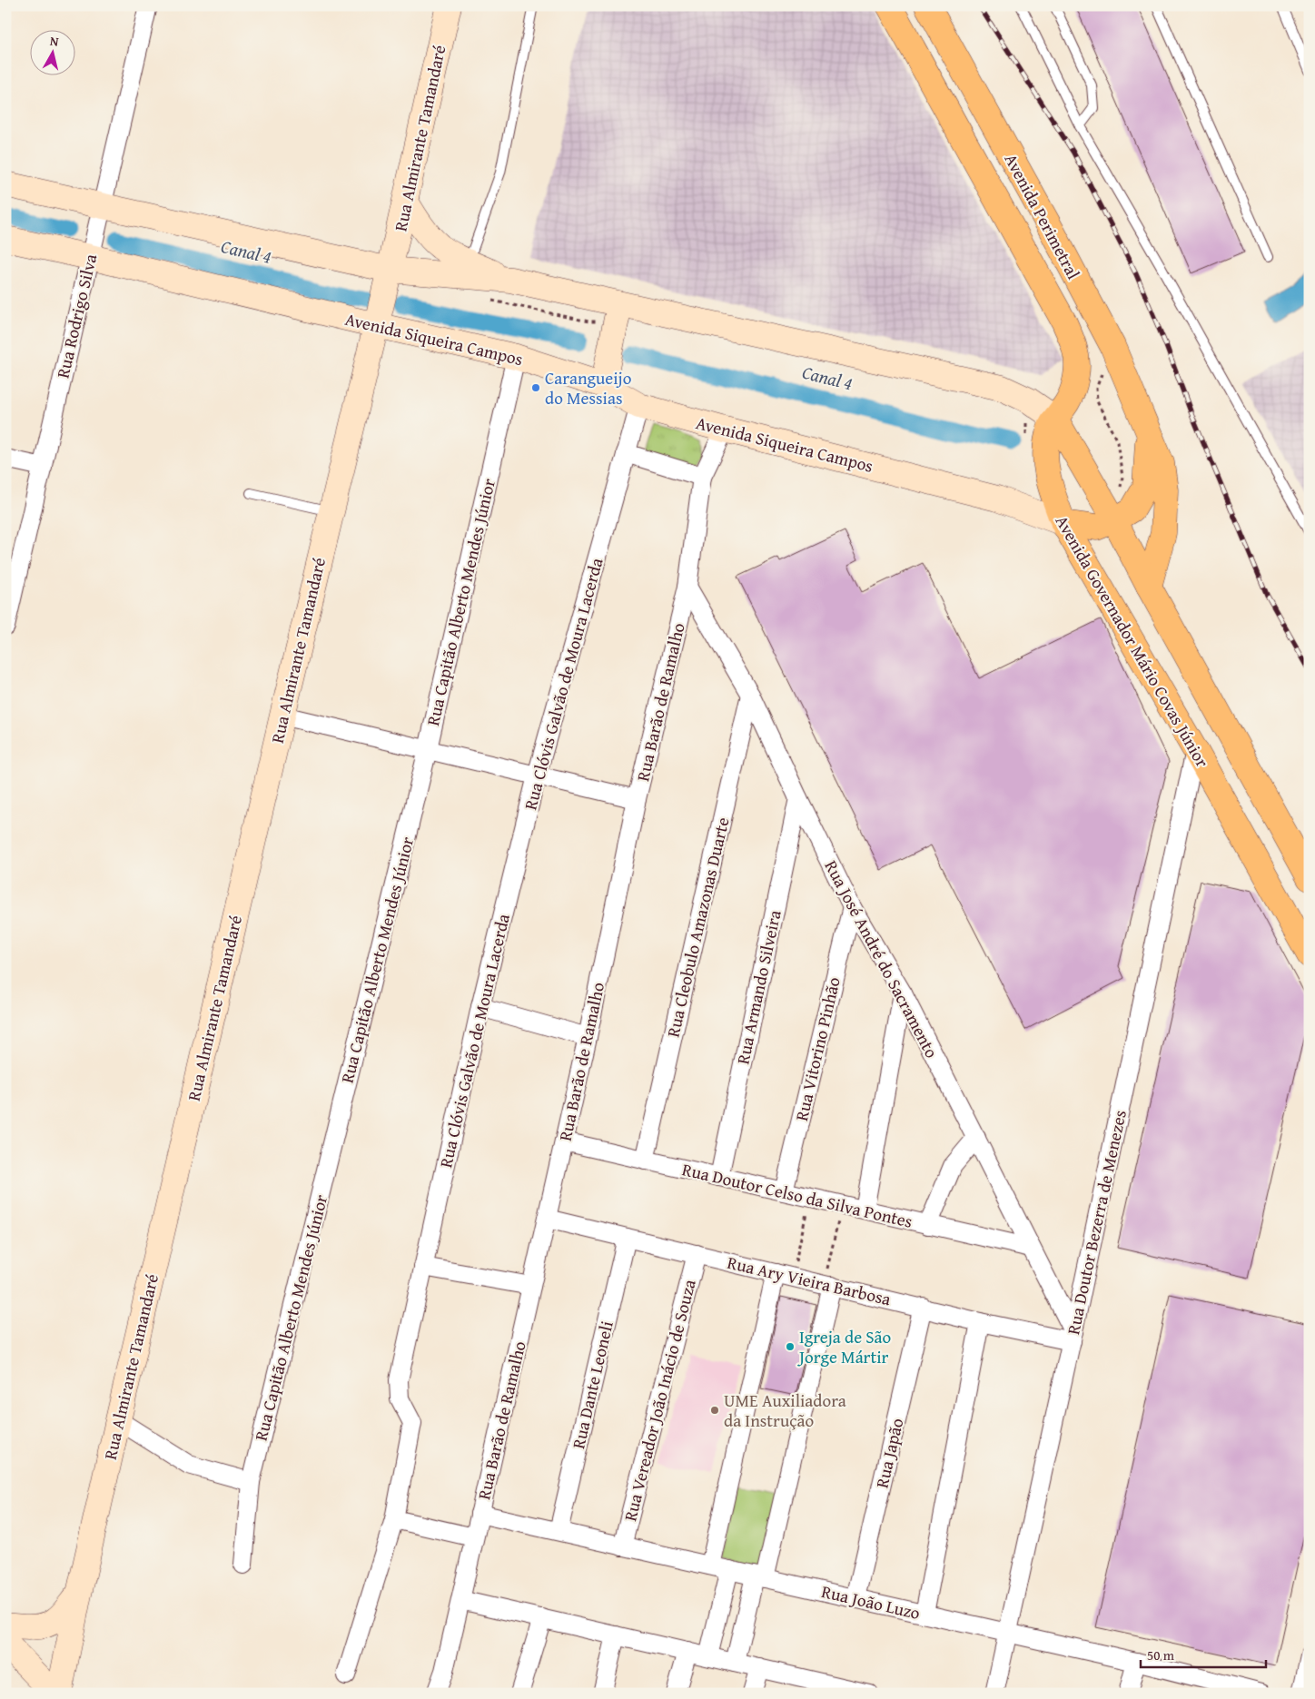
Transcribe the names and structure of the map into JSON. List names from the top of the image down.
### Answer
{
  "streets": {
    "main road": [
      "Rua Almirante Tamandaré",
      "Avenida Perimetral",
      "Avenida Siqueira Campos",
      "Avenida Governador Mário Covas Júnior"
    ],
    "street": [
      "Rua Rodrigo Silva",
      "Rua Capitão Alberto Mendes Júnior",
      "Rua Clóvis Galvão de Moura Lacerda",
      "Rua Barão de Ramalho",
      "Rua Cleobulo Amazonas Duarte",
      "Rua José André do Sacramento",
      "Rua Armando Silveira",
      "Rua Vitorino Pinhão",
      "Rua Doutor Celso da Silva Pontes",
      "Rua Doutor Bezerra de Menezes",
      "Rua Ary Vieira Barbosa",
      "Rua Dante Leoneli",
      "Rua Vereador João Inácio de Souza",
      "Rua Japão",
      "Rua João Luzo"
    ]
  },
  "crossings": [
    ["Rua Almirante Tamandaré", "Avenida Siqueira Campos"],
    ["Avenida Perimetral", "Avenida Governador Mário Covas Júnior"],
    ["Rua Rodrigo Silva", "Avenida Siqueira Campos"],
    ["Avenida Siqueira Campos", "Rua Capitão Alberto Mendes Júnior"],
    ["Avenida Siqueira Campos", "Avenida Governador Mário Covas Júnior"],
    ["Avenida Siqueira Campos", "Rua Clóvis Galvão de Moura Lacerda"],
    ["Avenida Siqueira Campos", "Rua Barão de Ramalho"],
    ["Avenida Governador Mário Covas Júnior", "Rua Doutor Bezerra de Menezes"],
    ["Rua Barão de Ramalho", "Rua José André do Sacramento"],
    ["Rua Barão de Ramalho", "Rua Doutor Celso da Silva Pontes"],
    ["Rua Barão de Ramalho", "Rua Ary Vieira Barbosa"],
    ["Rua Barão de Ramalho", "Rua João Luzo"],
    ["Rua Cleobulo Amazonas Duarte", "Rua José André do Sacramento"],
    ["Rua Cleobulo Amazonas Duarte", "Rua Doutor Celso da Silva Pontes"],
    ["Rua José André do Sacramento", "Rua Armando Silveira"],
    ["Rua José André do Sacramento", "Rua Vitorino Pinhão"],
    ["Rua José André do Sacramento", "Rua Doutor Celso da Silva Pontes"],
    ["Rua José André do Sacramento", "Rua Doutor Bezerra de Menezes"],
    ["Rua José André do Sacramento", "Rua Ary Vieira Barbosa"],
    ["Rua Armando Silveira", "Rua Doutor Celso da Silva Pontes"],
    ["Rua Vitorino Pinhão", "Rua Doutor Celso da Silva Pontes"],
    ["Rua Doutor Bezerra de Menezes", "Rua Ary Vieira Barbosa"],
    ["Rua Doutor Bezerra de Menezes", "Rua João Luzo"],
    ["Rua Ary Vieira Barbosa", "Rua Dante Leoneli"],
    ["Rua Ary Vieira Barbosa", "Rua Vereador João Inácio de Souza"],
    ["Rua Ary Vieira Barbosa", "Rua Japão"],
    ["Rua Dante Leoneli", "Rua João Luzo"],
    ["Rua Vereador João Inácio de Souza", "Rua João Luzo"],
    ["Rua Japão", "Rua João Luzo"]
  ],
  "water": ["Canal 4"],
  "places": ["Carangueijo do Messias", "Igreja de São Jorge Mártir", "UME Auxiliadora da Instrução"],
  "scale_bar": "50 m",
  "north": "top"
}
